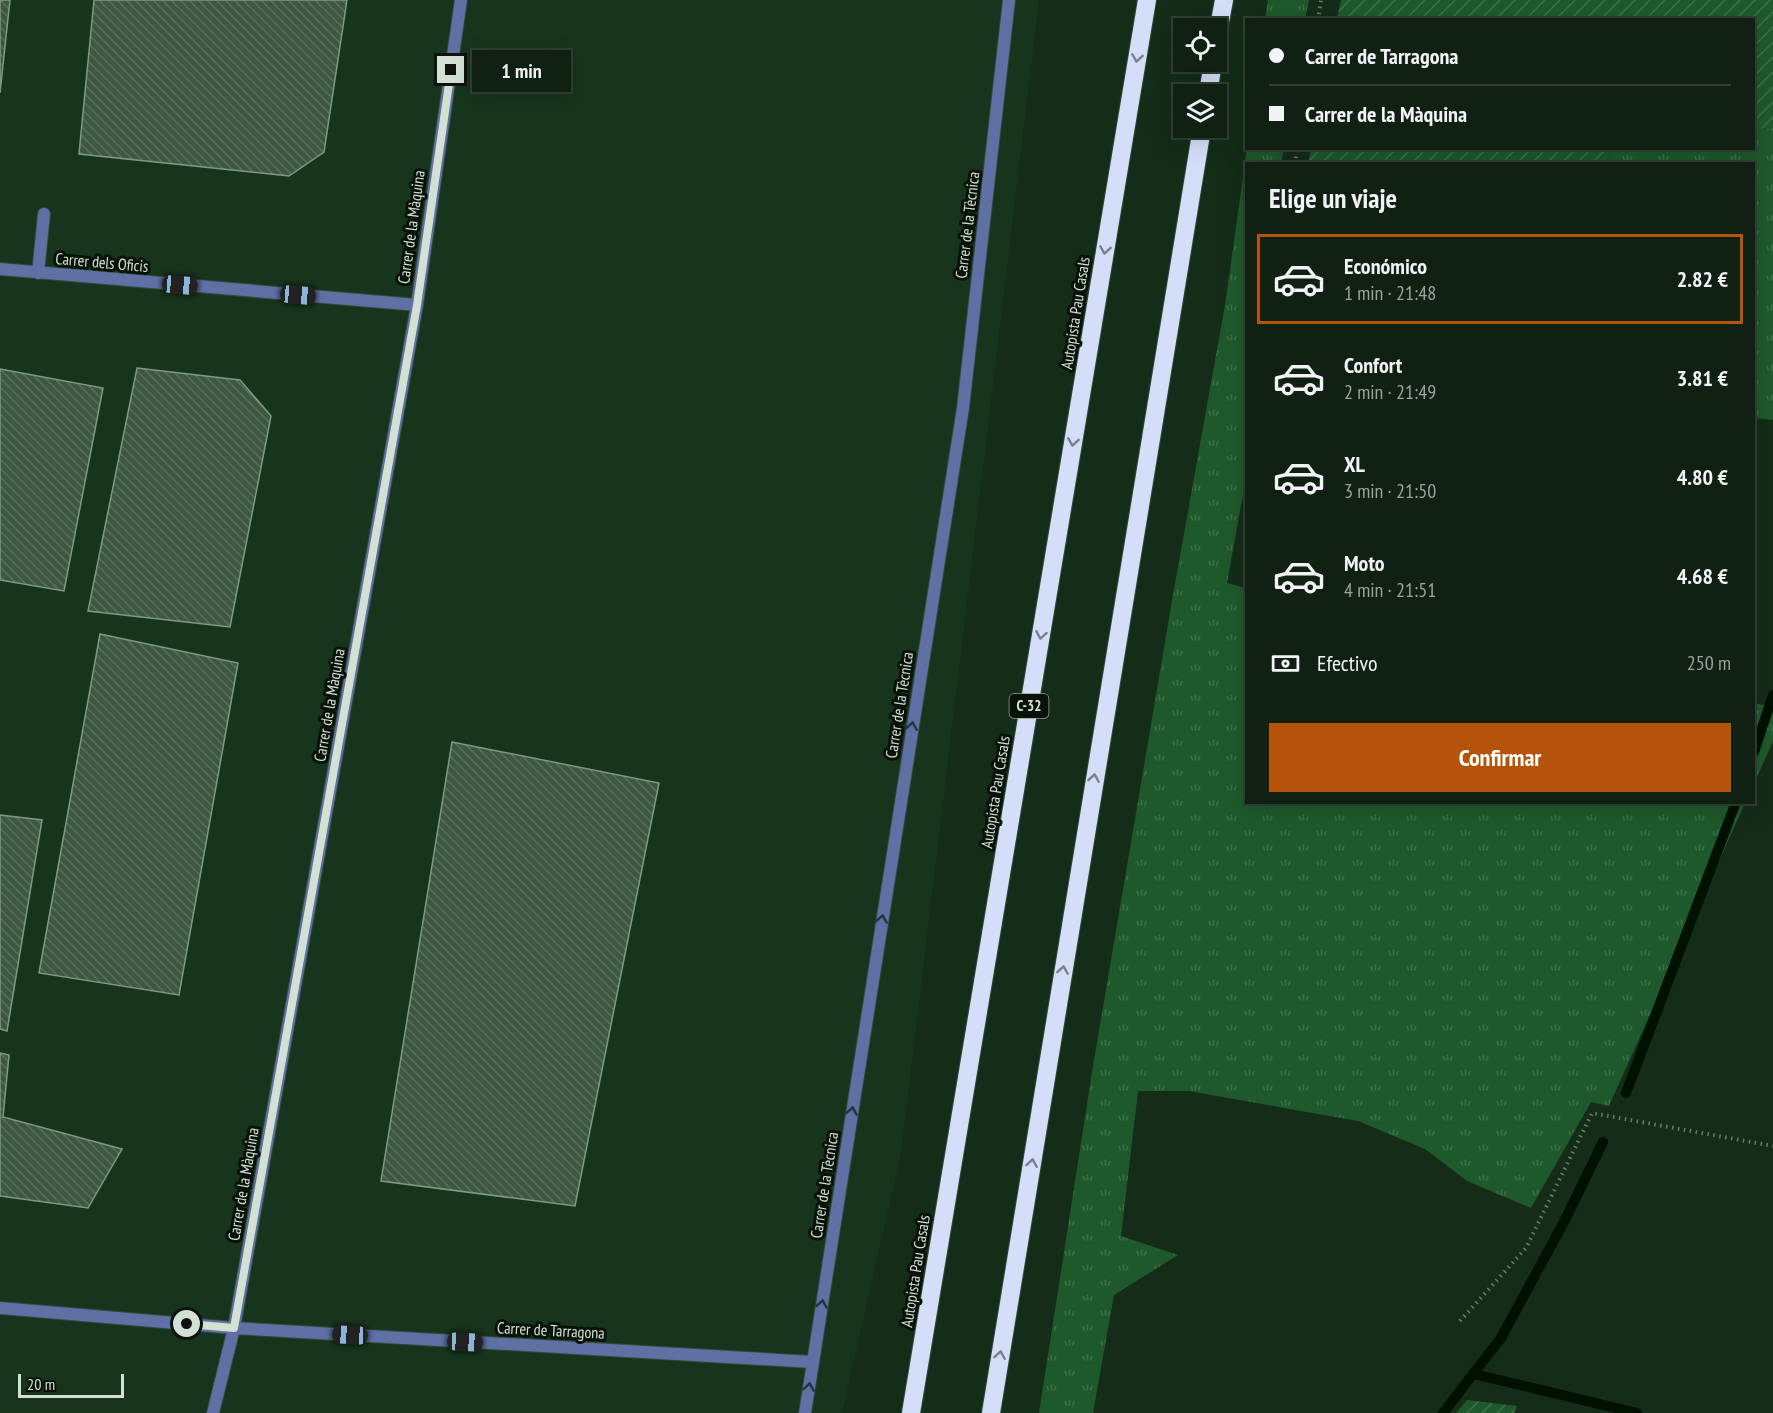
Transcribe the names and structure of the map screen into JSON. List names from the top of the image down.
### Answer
{
  "streets": {
    "highway": ["Autopista Pau Casals", "C-32"],
    "street": [
      "Carrer de la Tècnica",
      "Carrer de la Màquina",
      "Carrer dels Oficis",
      "Carrer de Tarragona"
    ]
  },
  "crossings": [
    ["Carrer de la Tècnica", "Carrer de Tarragona"],
    ["Carrer de la Màquina", "Carrer dels Oficis"],
    ["Carrer de la Màquina", "Carrer de Tarragona"]
  ],
  "one_way": ["Carrer de la Tècnica"],
  "scale_bar": "20 m",
  "page": {
    "banner": ["Carrer de Tarragona", "Carrer de la Màquina"],
    "bubble": "1 min",
    "heading": "Elige un viaje",
    "list": [
      {
        "name": "Económico",
        "note": "1 min · 21:48",
        "value": "2.82 €"
      },
      {
        "name": "Confort",
        "note": "2 min · 21:49",
        "value": "3.81 €"
      },
      {
        "name": "XL",
        "note": "3 min · 21:50",
        "value": "4.80 €"
      },
      {
        "name": "Moto",
        "note": "4 min · 21:51",
        "value": "4.68 €"
      }
    ],
    "pay": ["Efectivo", "250 m"],
    "buttons": "Confirmar",
    "scale": "20 m"
  }
}
